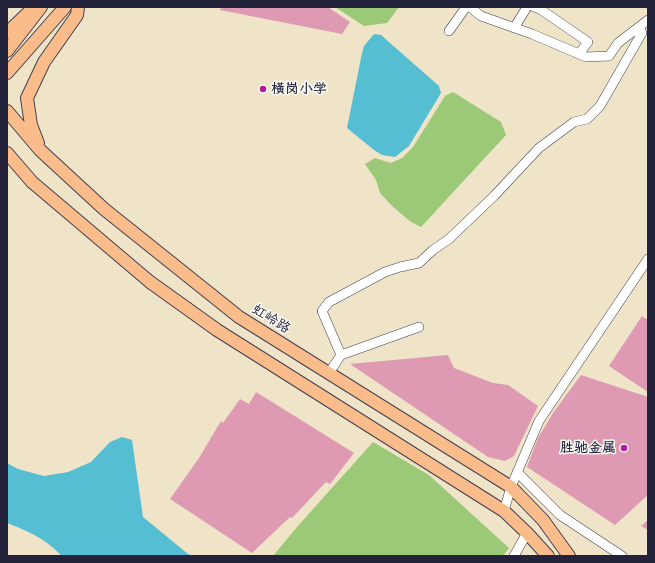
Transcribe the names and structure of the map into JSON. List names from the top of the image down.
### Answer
{
  "streets": {
    "main road": ["虹岭路"]
  },
  "places": ["横岗小学", "胜驰金属"]
}
